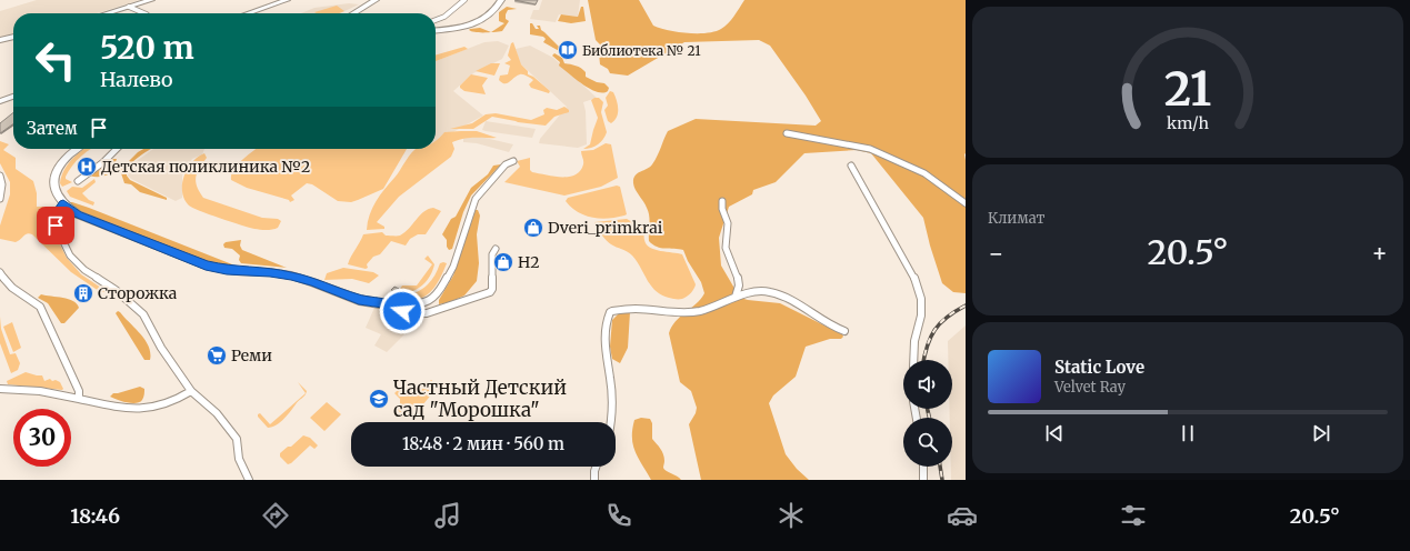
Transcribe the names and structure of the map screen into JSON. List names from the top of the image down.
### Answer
{
  "places": {
    "library": ["Библиотека № 21"],
    "hospital": ["Детская поликлиника №2"],
    "shop": ["Dveri_primkrai", "H2"],
    "building": ["Сторожка"],
    "supermarket": ["Реми"],
    "school or university": ["Частный Детский сад \"Морошка\""]
  },
  "page": {
    "turn": ["520 m", "Налево"],
    "then": "Затем",
    "tile": "Климат",
    "heat": ["−", "20.5°", "+"],
    "song": ["Static Love", "Velvet Ray"],
    "limit": "30",
    "trip": "18:48 · 2 мин · 560 m",
    "tabs": ["18:46", "20.5°"],
    "gauge": ["21", "km/h"]
  }
}
